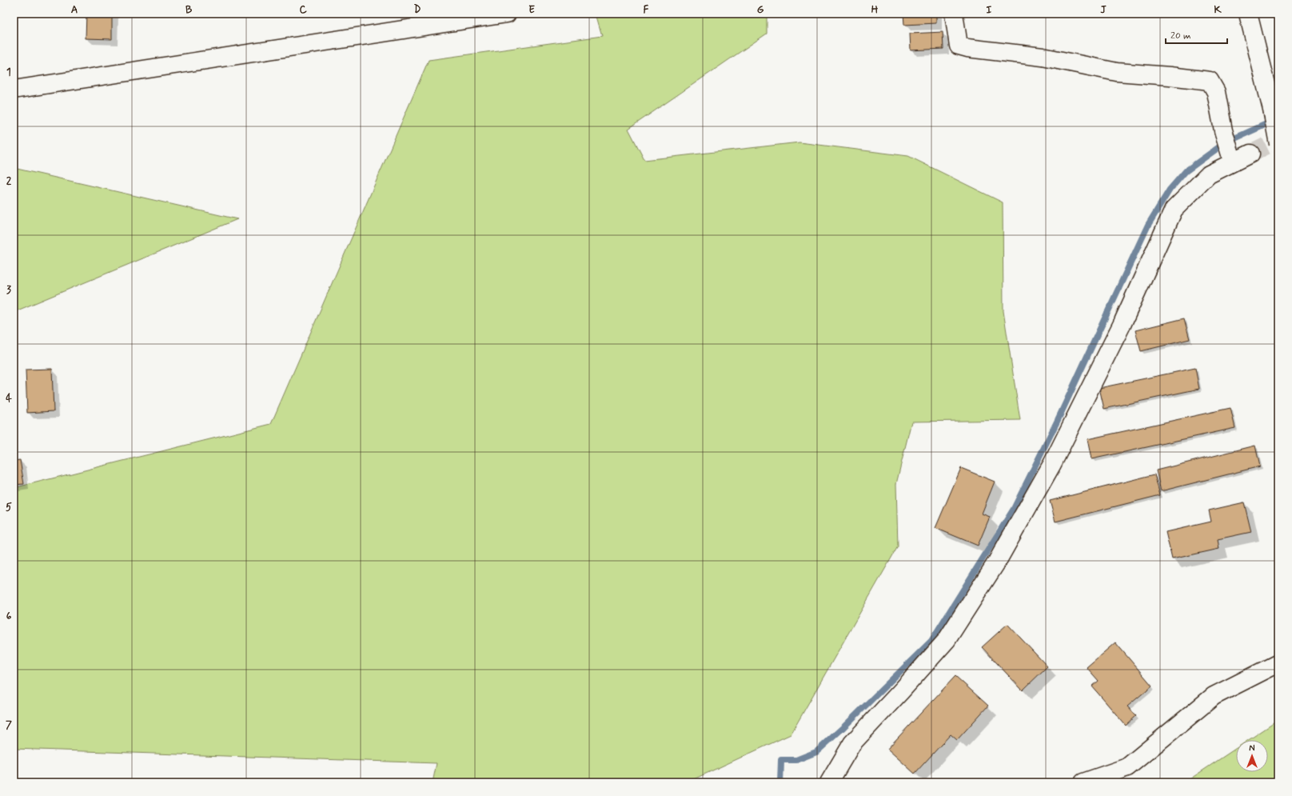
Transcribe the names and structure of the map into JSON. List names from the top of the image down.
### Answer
{
  "scale_bar": "20 m",
  "north": "top",
  "grid": {
    "columns": [
      "A",
      "B",
      "C",
      "D",
      "E",
      "F",
      "G",
      "H",
      "I",
      "J",
      "K"
    ],
    "rows": [
      "1",
      "2",
      "3",
      "4",
      "5",
      "6",
      "7"
    ]
  }
}
